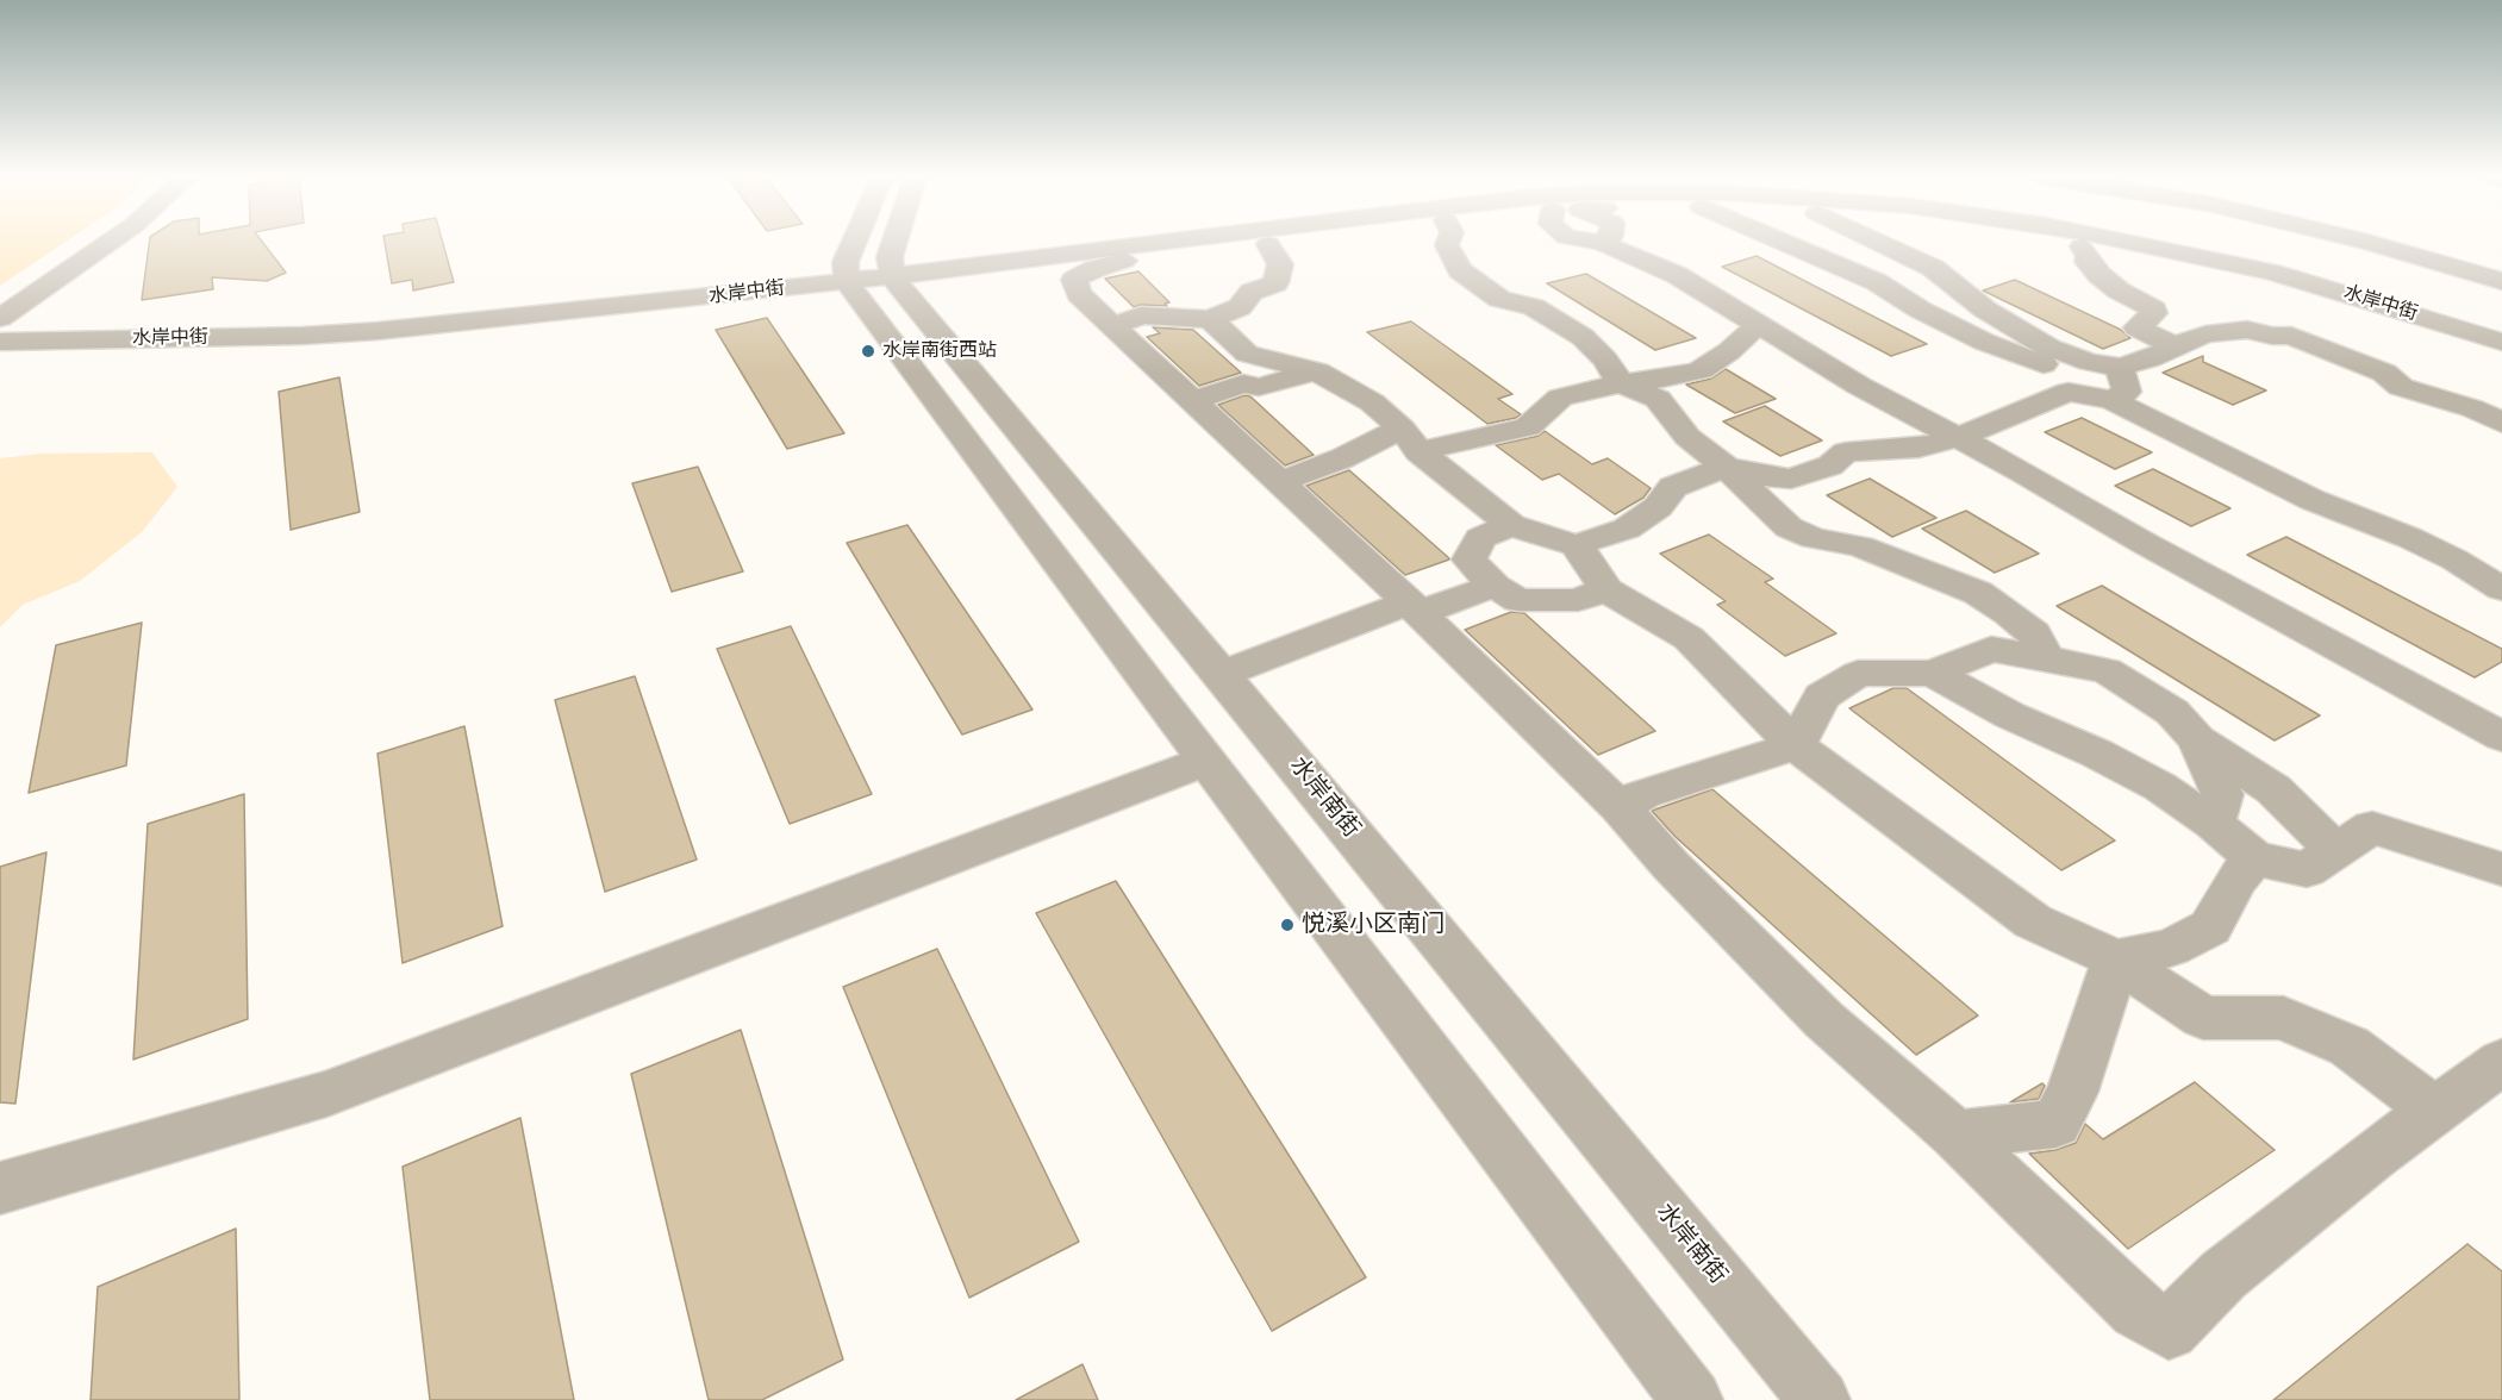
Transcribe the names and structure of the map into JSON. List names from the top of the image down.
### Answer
{
  "streets": {
    "street": ["水岸中街", "水岸南街"]
  },
  "crossings": [
    ["水岸中街", "水岸南街"]
  ],
  "places": ["水岸南街西站", "悦溪小区南门"]
}
